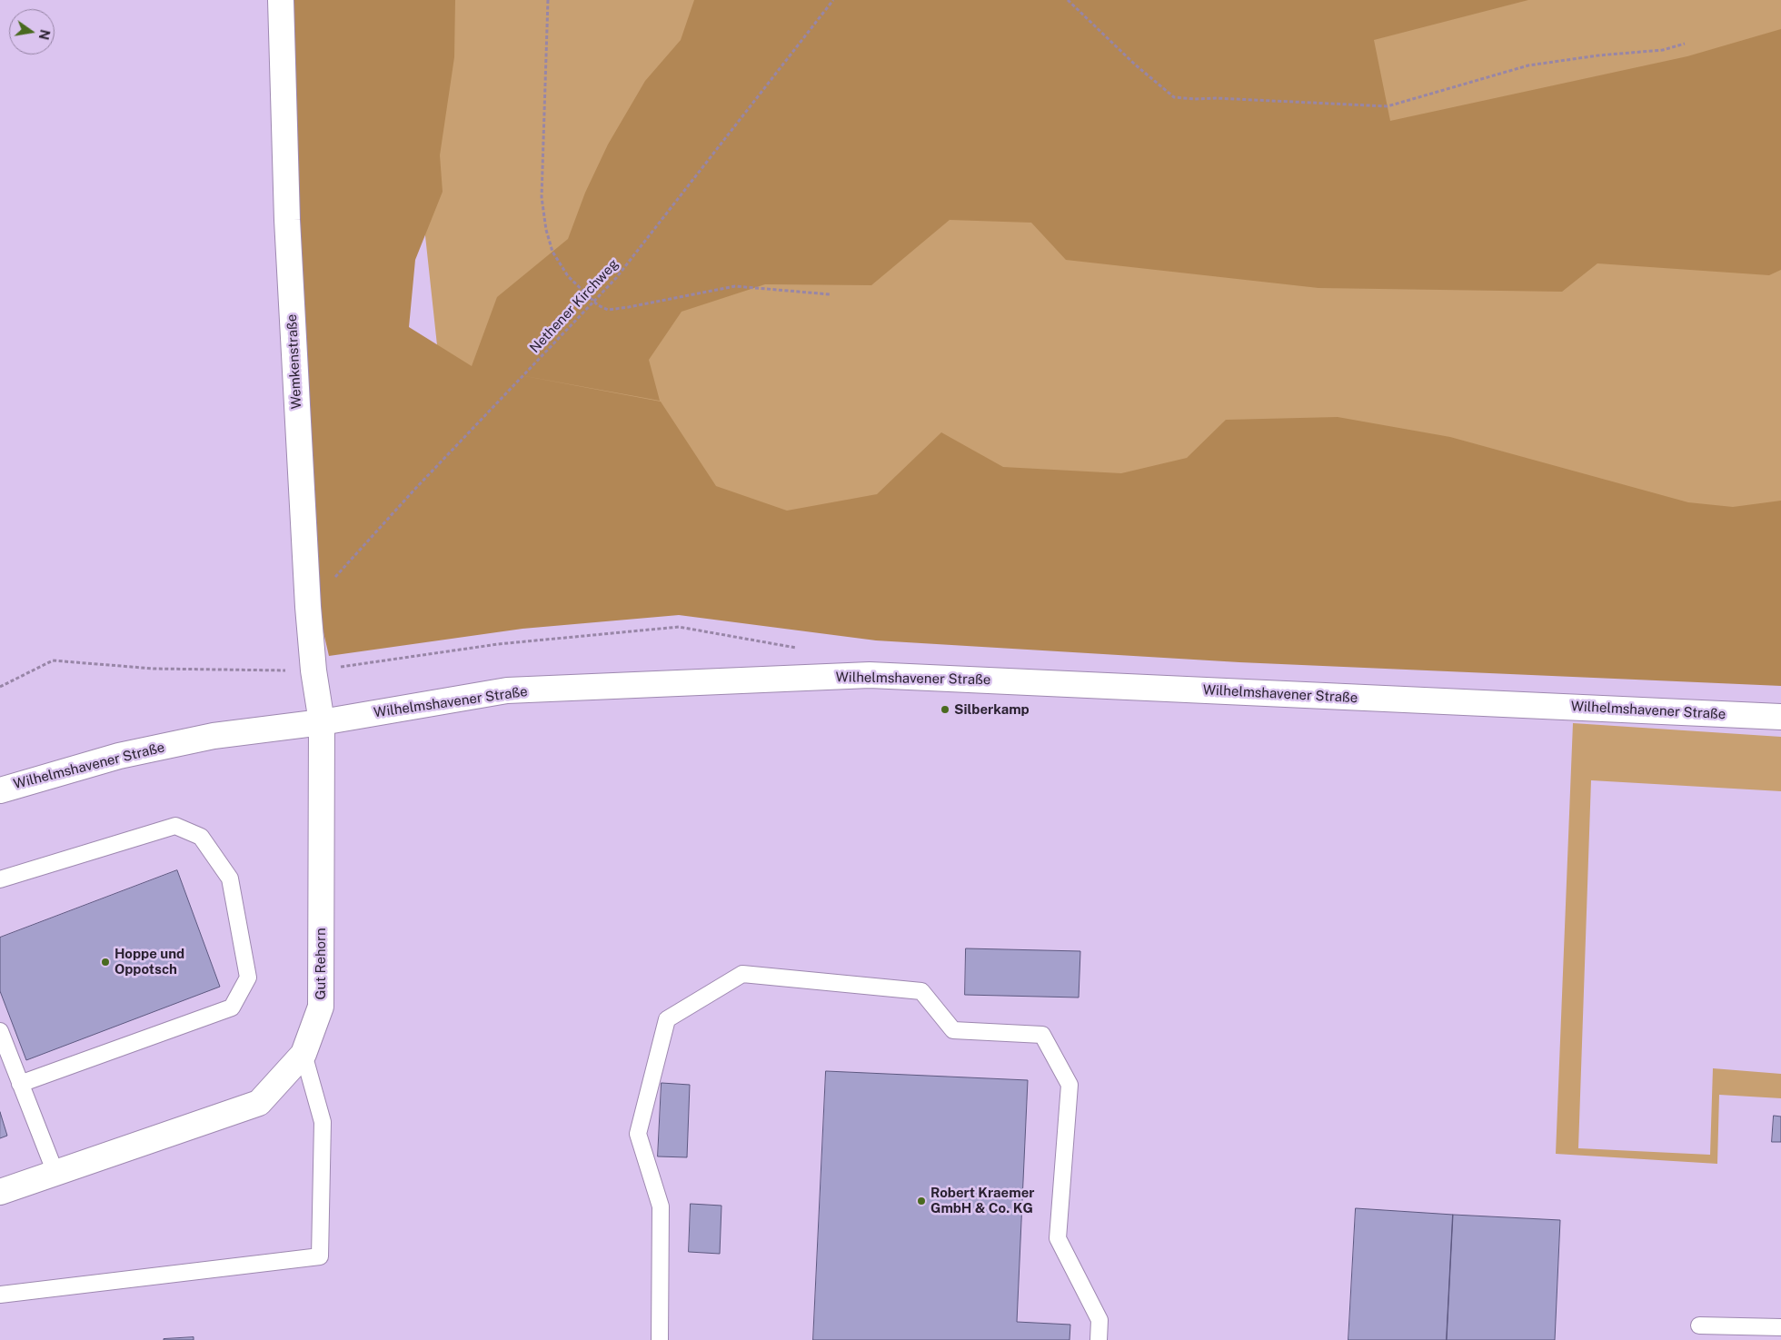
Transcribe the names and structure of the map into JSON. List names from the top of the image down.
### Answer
{
  "streets": {
    "street": ["Wemkenstraße", "Wilhelmshavener Straße", "Gut Rehorn"],
    "path": ["Nethener Kirchweg"]
  },
  "crossings": [
    ["Nethener Kirchweg", "Wemkenstraße"],
    ["Wemkenstraße", "Wilhelmshavener Straße"],
    ["Wemkenstraße", "Gut Rehorn"],
    ["Wilhelmshavener Straße", "Gut Rehorn"]
  ],
  "places": ["Silberkamp", "Hoppe und Oppotsch", "Robert Kraemer GmbH & Co. KG"],
  "north": "right"
}
